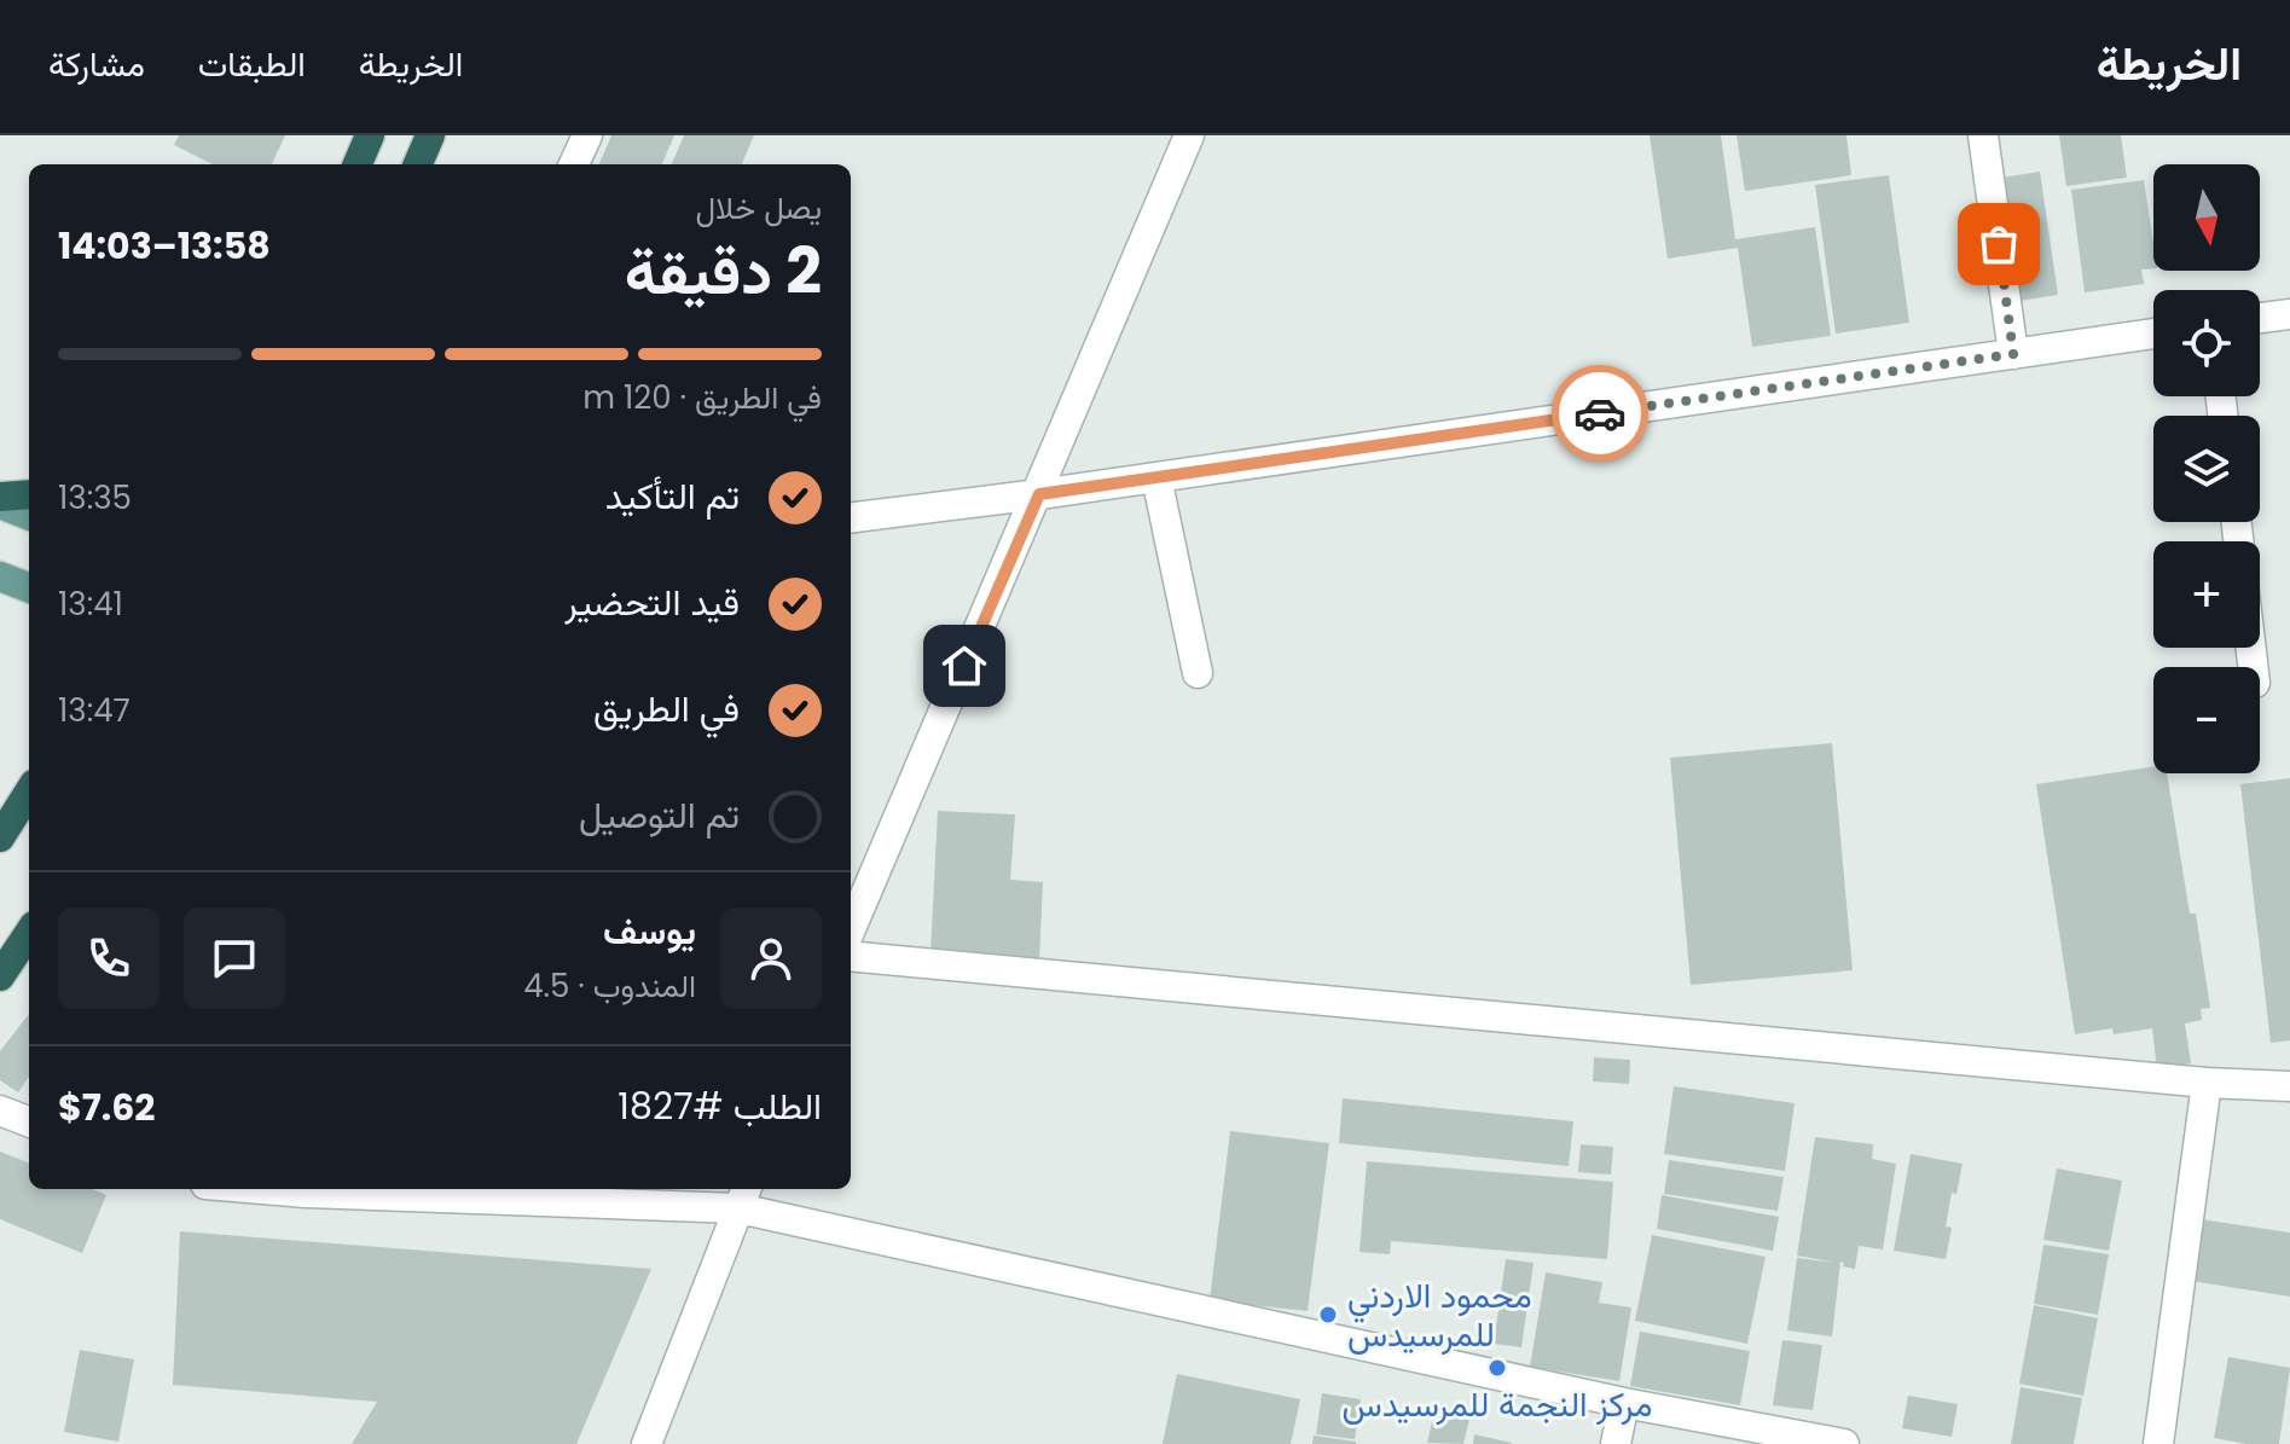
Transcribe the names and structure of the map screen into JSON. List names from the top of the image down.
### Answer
{
  "places": ["محمود الاردني للمرسيدس", "مركز النجمة للمرسيدس"],
  "north": "bottom",
  "page": {
    "header": "الخريطة",
    "nav": ["الخريطة", "الطبقات", "مشاركة"],
    "map_buttons": ["+", "−"],
    "heading": ["2 دقيقة", "يصل خلال", "13:58–14:03"],
    "panel": [
      "يوسف",
      "المندوب · 4.5",
      "الطلب #1827",
      "$7.62"
    ],
    "bar": "في الطريق · 120 m",
    "list": [
      ["تم التأكيد", "13:35"],
      ["قيد التحضير", "13:41"],
      ["في الطريق", "13:47"],
      "تم التوصيل"
    ]
  }
}
